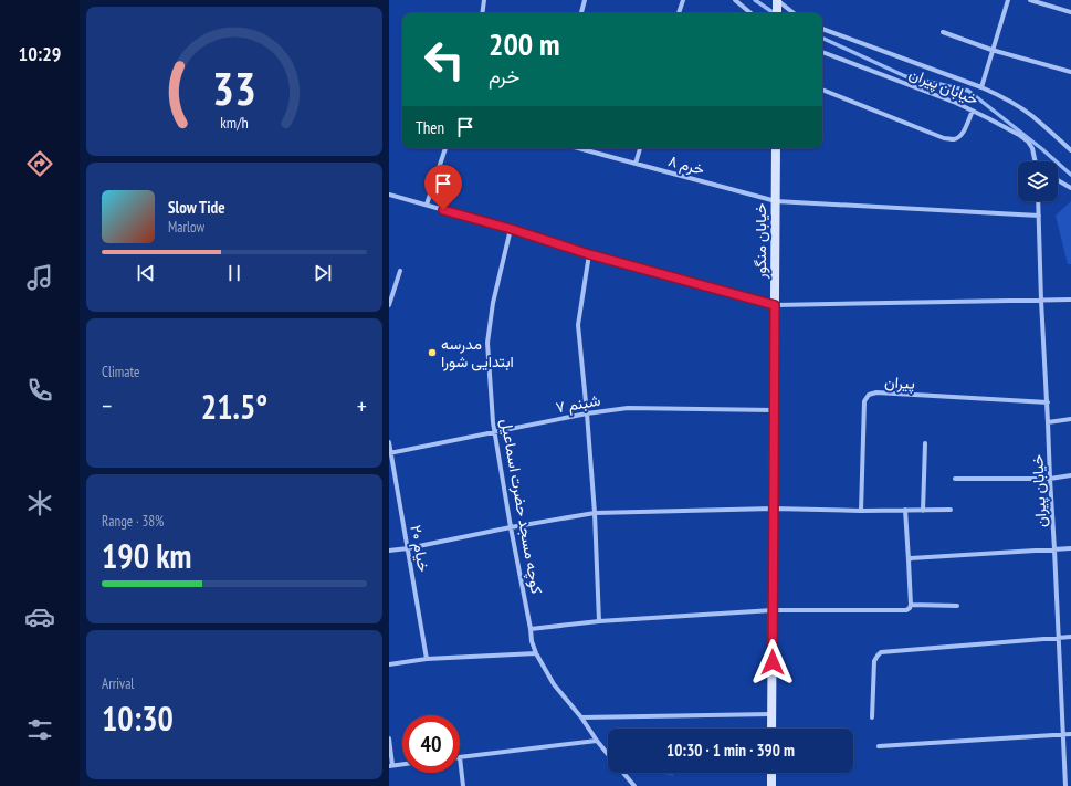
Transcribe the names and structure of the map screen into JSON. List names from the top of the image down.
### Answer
{
  "streets": {
    "street": [
      "خیابان پیران",
      "خرم ۸",
      "خیابان منگور",
      "پیران",
      "شبنم ۷",
      "کوچه مسجد حضرت اسماعیل",
      "خیام ۲۰"
    ]
  },
  "crossings": [
    ["خیابان پیران", "خرم ۸"],
    ["خیابان پیران", "پیران"],
    ["خرم ۸", "خیابان منگور"],
    ["خیابان منگور", "شبنم ۷"],
    ["شبنم ۷", "کوچه مسجد حضرت اسماعیل"],
    ["شبنم ۷", "خیام ۲۰"]
  ],
  "places": ["مدرسه ابتدایی شورا"],
  "page": {
    "tabs": "10:29",
    "turn": ["200 m", "خرم"],
    "then": "Then",
    "song": ["Slow Tide", "Marlow"],
    "tile": [
      "Climate",
      ["Range · 38%", "190 km"],
      ["Arrival", "10:30"]
    ],
    "heat": ["−", "21.5°", "+"],
    "limit": "40",
    "trip": "10:30 · 1 min · 390 m",
    "gauge": ["33", "km/h"]
  }
}
